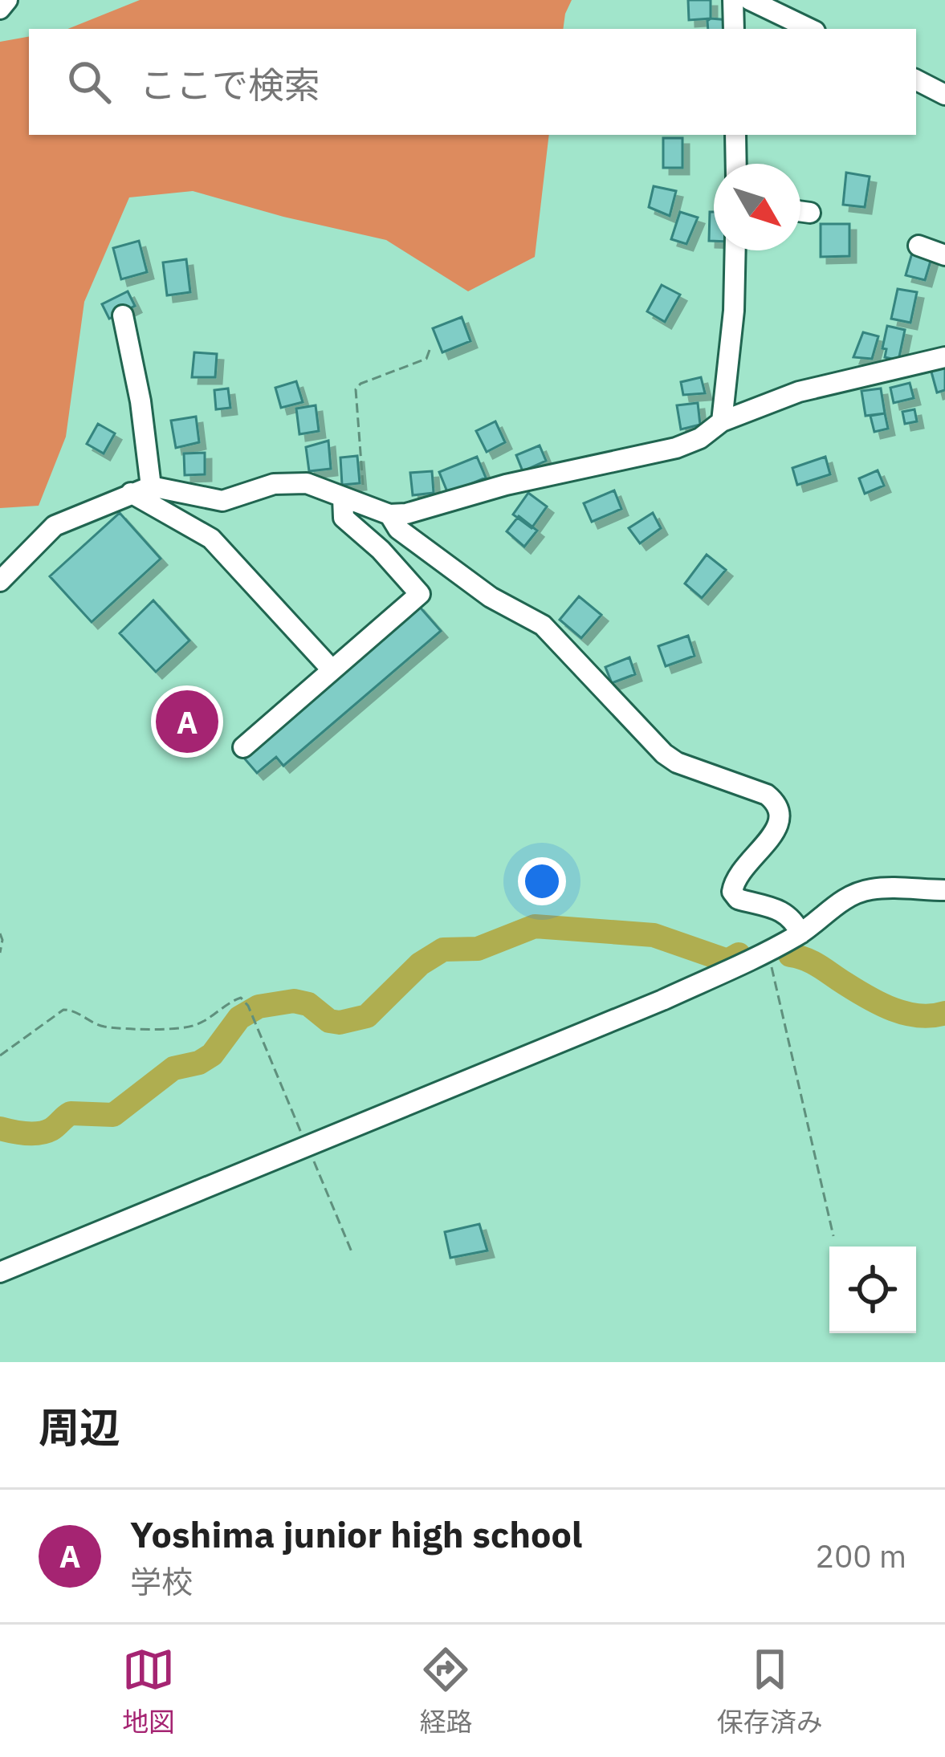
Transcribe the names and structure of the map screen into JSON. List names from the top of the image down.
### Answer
{
  "north": "bottom right",
  "page": {
    "search": "ここで検索",
    "pins": "A",
    "heading": "周辺",
    "list": [
      {
        "mark": "A",
        "name": "Yoshima junior high school",
        "note": "学校",
        "value": "200 m"
      }
    ],
    "nav": ["地図", "経路", "保存済み"]
  }
}
